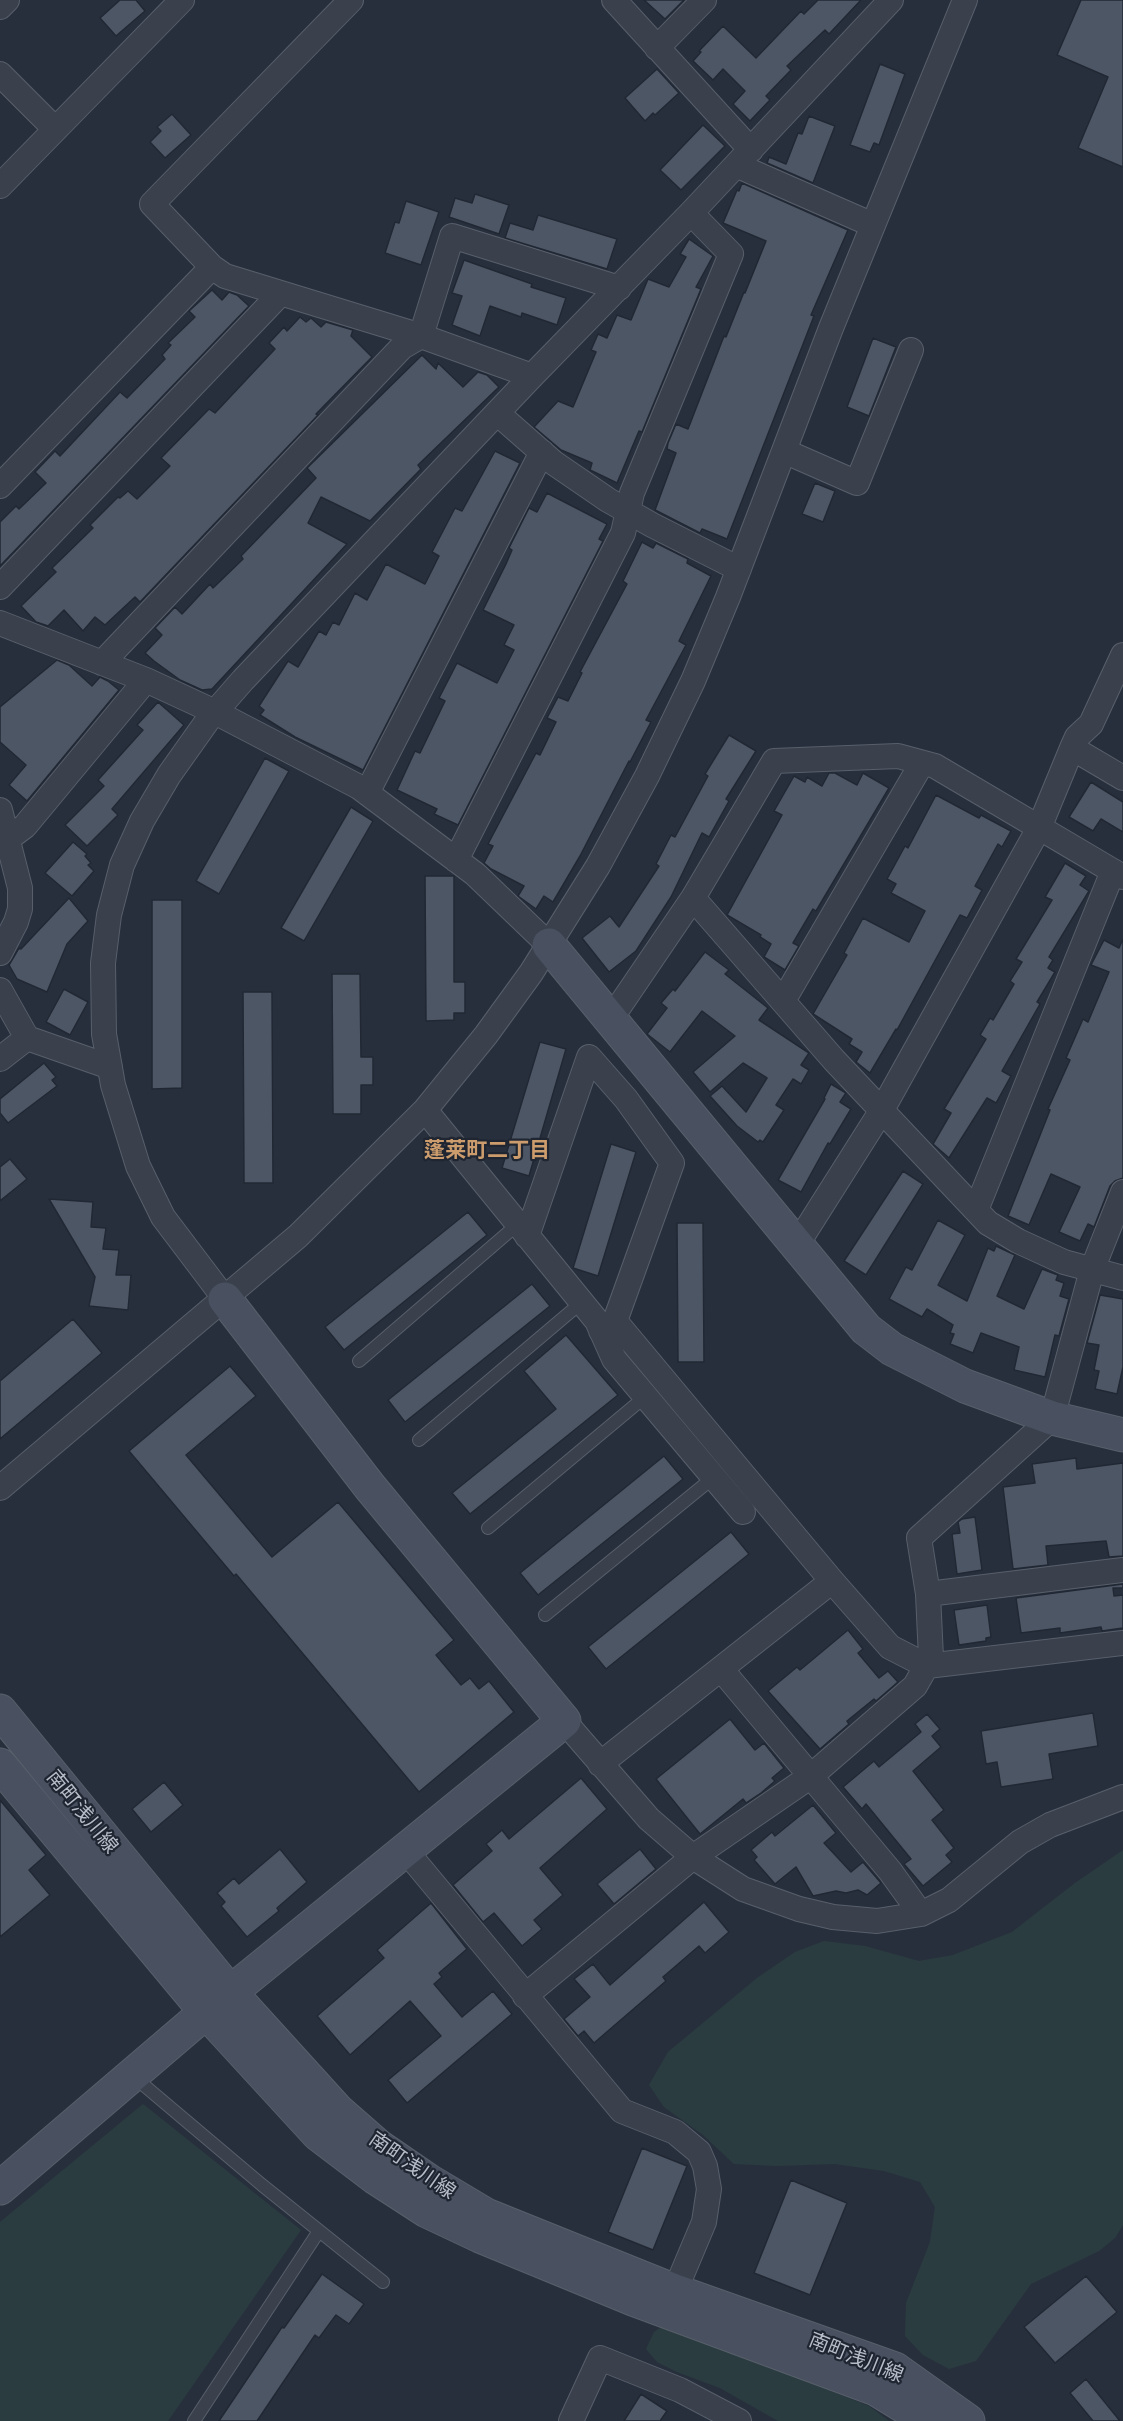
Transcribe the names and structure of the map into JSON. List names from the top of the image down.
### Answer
{
  "streets": {
    "street": ["南町浅川線"]
  },
  "districts": ["蓬莱町二丁目"]
}
